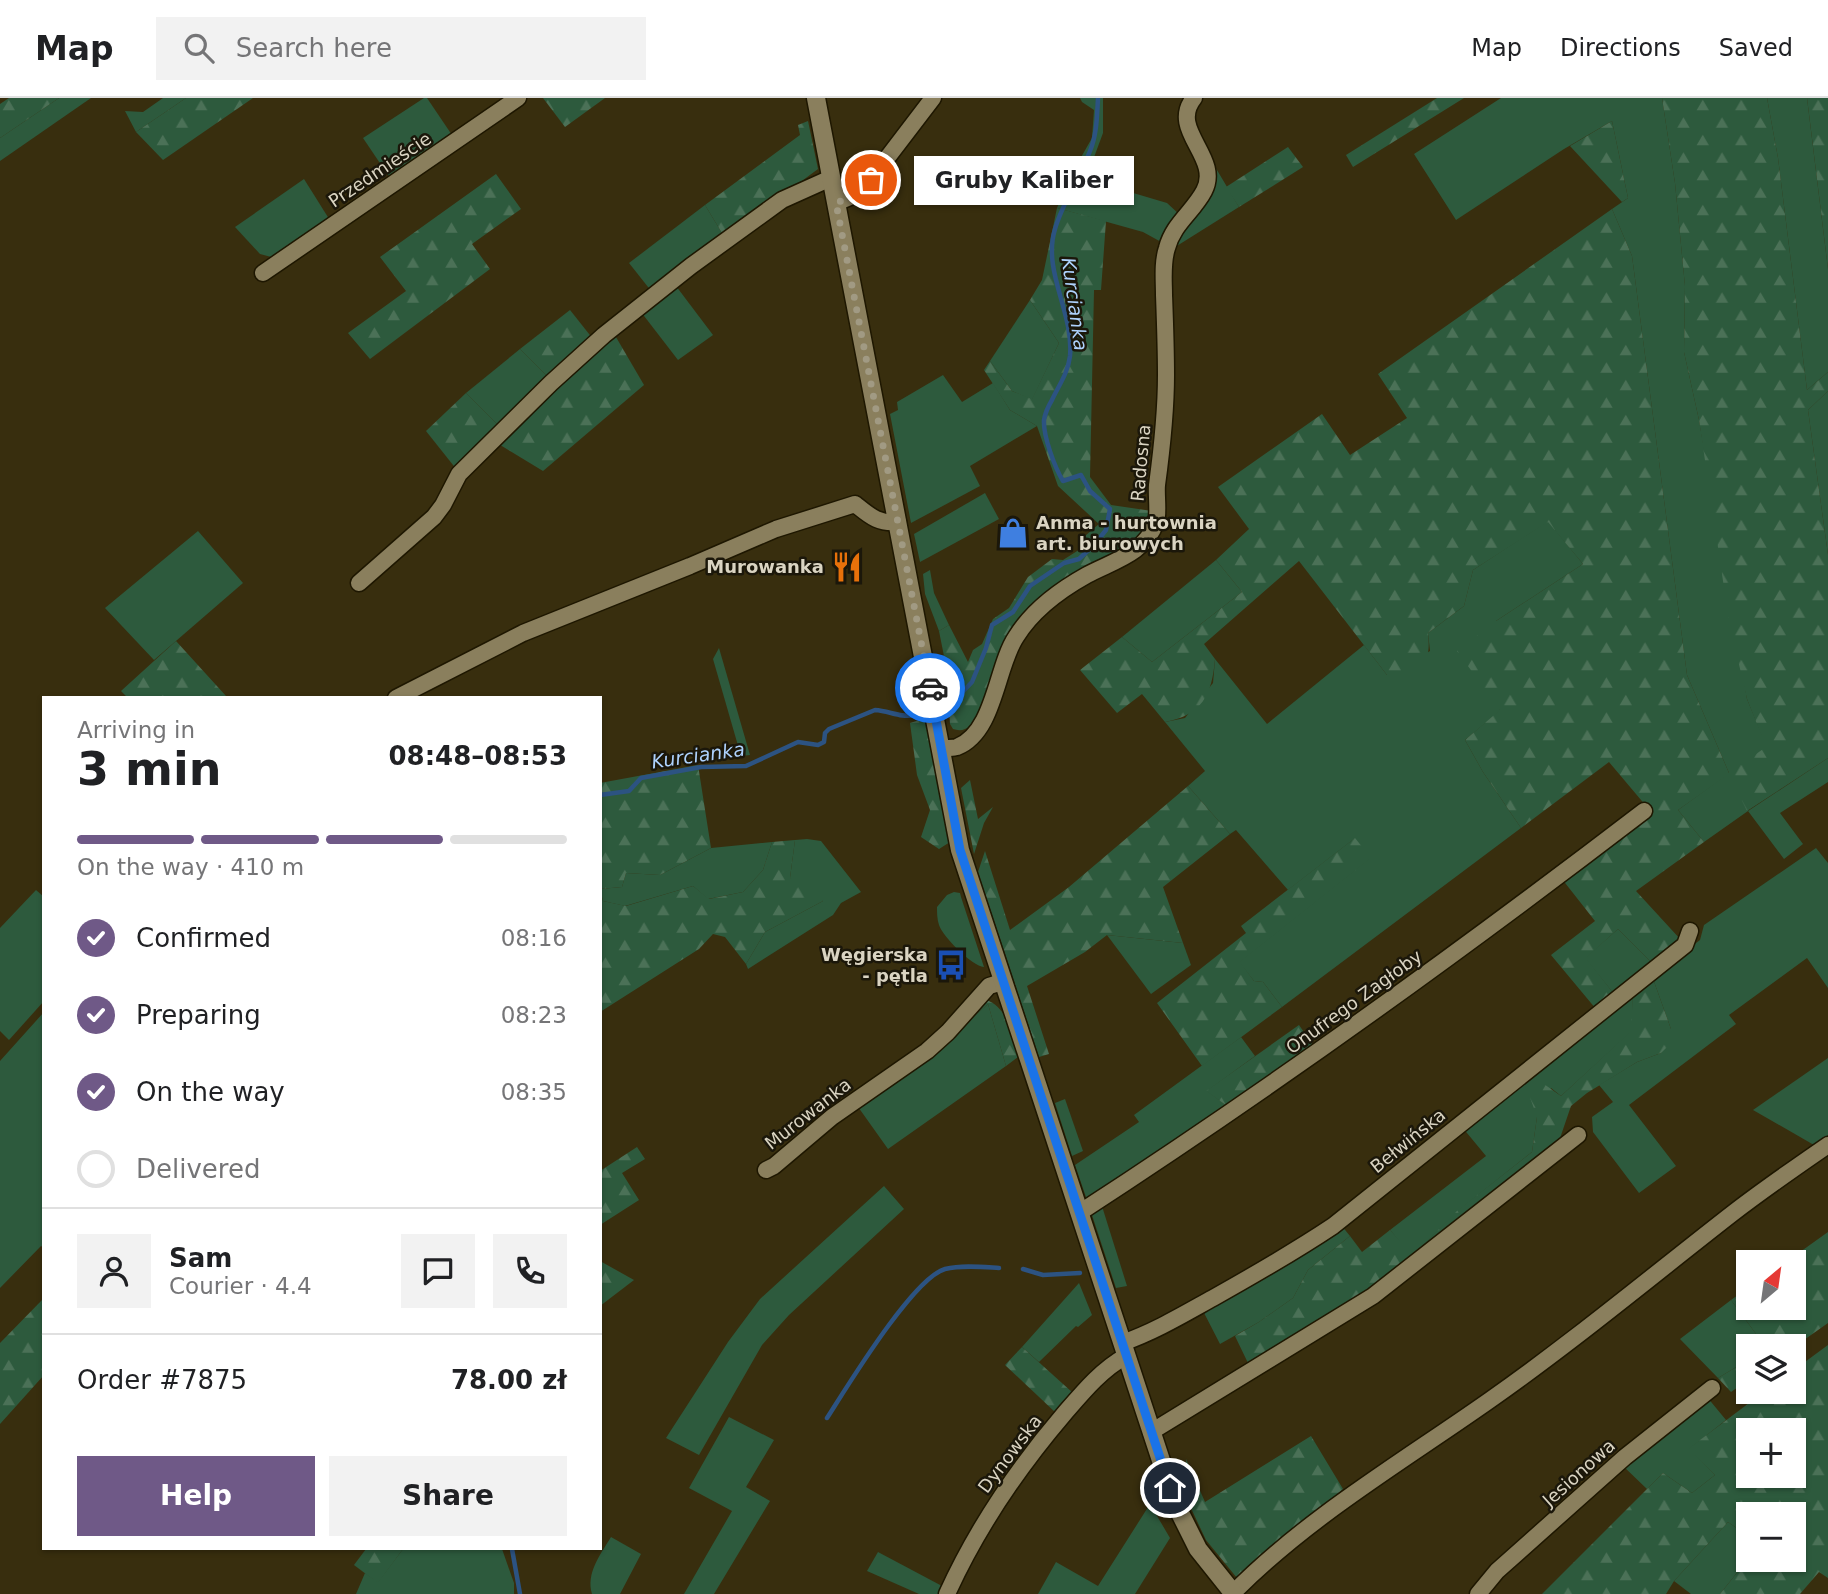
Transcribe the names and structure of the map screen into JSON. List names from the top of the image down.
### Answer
{
  "streets": {
    "street": [
      "Przedmieście",
      "Radosna",
      "Onufrego Zagłoby",
      "Murowanka",
      "Bełwińska",
      "Dynowska",
      "Jesionowa"
    ]
  },
  "crossings": [
    ["Bełwińska", "Dynowska"]
  ],
  "water": ["Kurcianka"],
  "places": {
    "other": ["Gruby Kaliber"],
    "shop": ["Anma - hurtownia art. biurowych"],
    "restaurant": ["Murowanka"],
    "bus stop": ["Węgierska - pętla"]
  },
  "north": "top right",
  "page": {
    "header": "Map",
    "search": "Search here",
    "nav": ["Map", "Directions", "Saved"],
    "bubble": "Gruby Kaliber",
    "heading": ["3 min", "Arriving in", "08:48–08:53"],
    "panel": [
      "Sam",
      "Courier · 4.4",
      "Order #7875",
      "78.00 zł"
    ],
    "bar": "On the way · 410 m",
    "list": [
      ["Confirmed", "08:16"],
      ["Preparing", "08:23"],
      ["On the way", "08:35"],
      "Delivered"
    ],
    "map_buttons": ["+", "−"],
    "buttons": ["Help", "Share"]
  }
}
